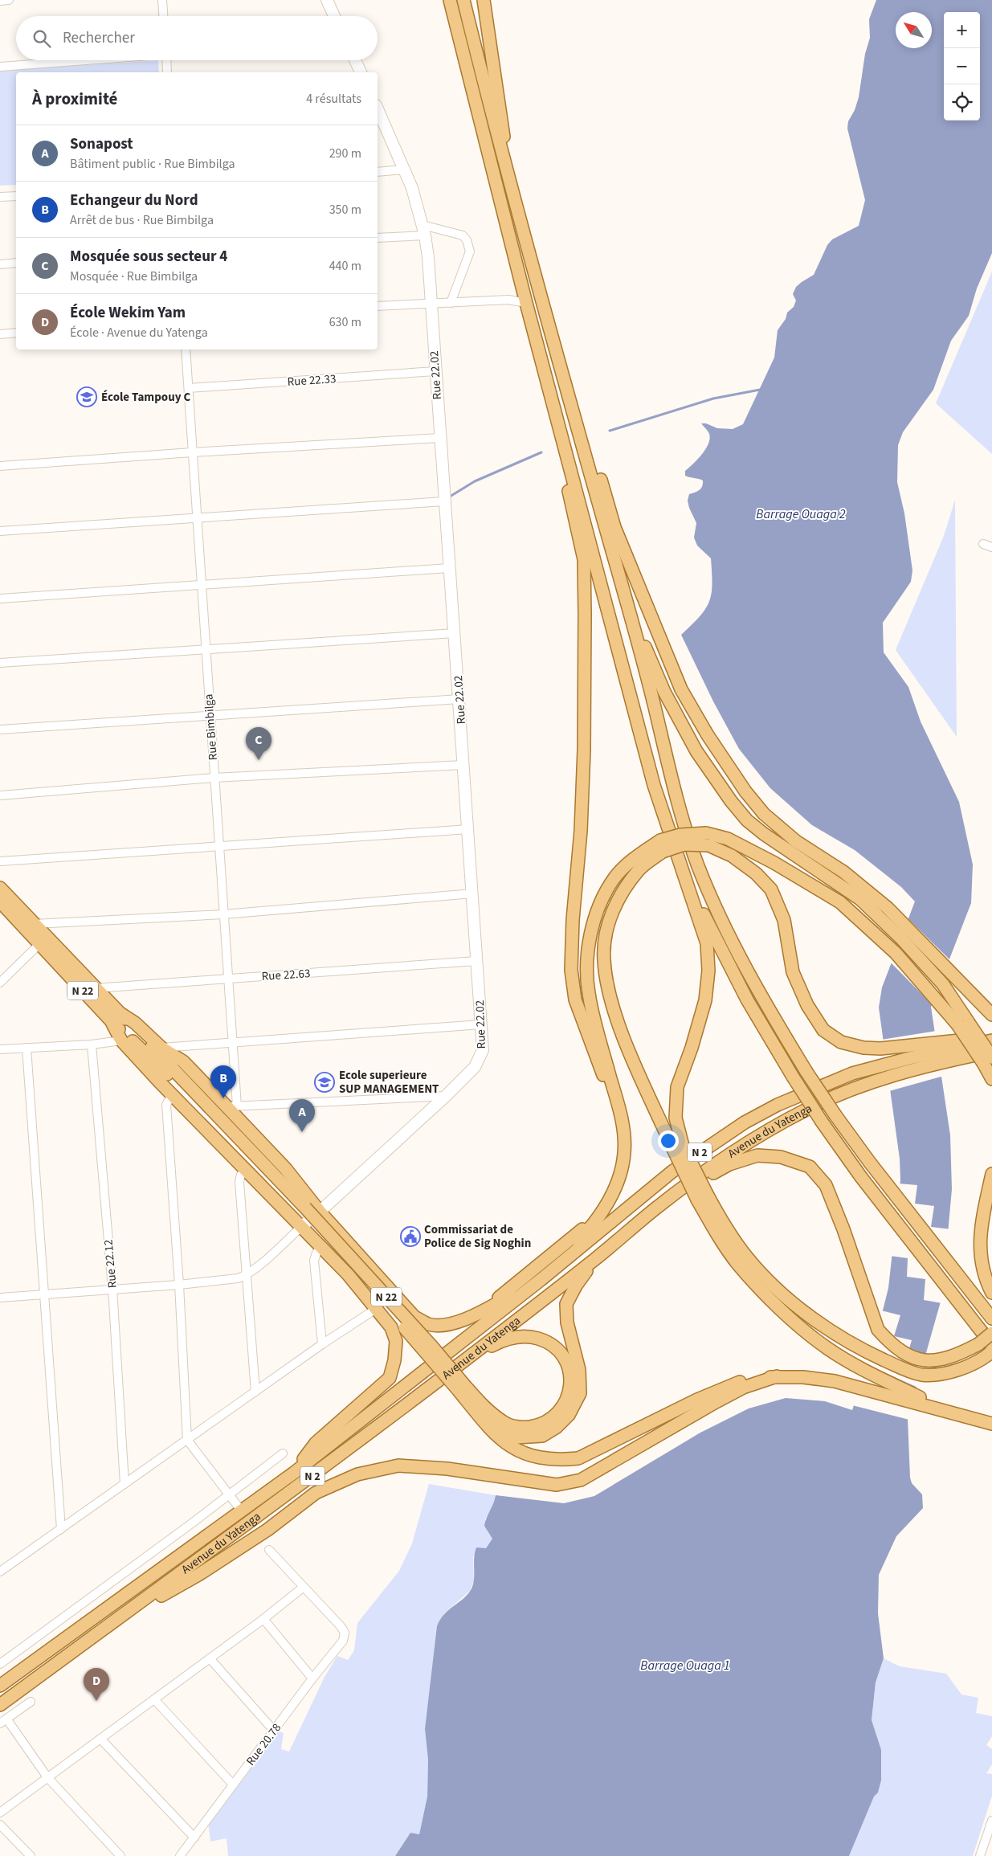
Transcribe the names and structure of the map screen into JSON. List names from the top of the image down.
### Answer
{
  "streets": {
    "main road": ["N 22", "Avenue du Yatenga", "N 2"],
    "street": [
      "Rue 22.02",
      "Rue 22.33",
      "Rue Bimbilga",
      "Rue 22.63",
      "Rue 22.12",
      "Rue 20.78"
    ]
  },
  "crossings": [
    ["Rue 22.02", "Rue 22.33"],
    ["Rue 22.02", "Rue 22.63"],
    ["Rue 22.33", "Rue Bimbilga"],
    ["Rue Bimbilga", "Rue 22.63"],
    ["Rue 22.63", "N 22"]
  ],
  "water": ["Barrage Ouaga 2", "Barrage Ouaga 1"],
  "places": {
    "school or university": ["École Tampouy C", "Ecole superieure SUP MANAGEMENT"],
    "public building": ["Commissariat de Police de Sig Noghin"]
  },
  "north": "top left",
  "page": {
    "map_buttons": ["+", "−"],
    "search": "Rechercher",
    "heading": ["À proximité", "4 résultats"],
    "list": [
      {
        "mark": "A",
        "name": "Sonapost",
        "note": "Bâtiment public · Rue Bimbilga",
        "value": "290 m"
      },
      {
        "mark": "B",
        "name": "Echangeur du Nord",
        "note": "Arrêt de bus · Rue Bimbilga",
        "value": "350 m"
      },
      {
        "mark": "C",
        "name": "Mosquée sous secteur 4",
        "note": "Mosquée · Rue Bimbilga",
        "value": "440 m"
      },
      {
        "mark": "D",
        "name": "École Wekim Yam",
        "note": "École · Avenue du Yatenga",
        "value": "630 m"
      }
    ],
    "pins": [
      "C",
      "B",
      "A",
      "D"
    ]
  }
}
